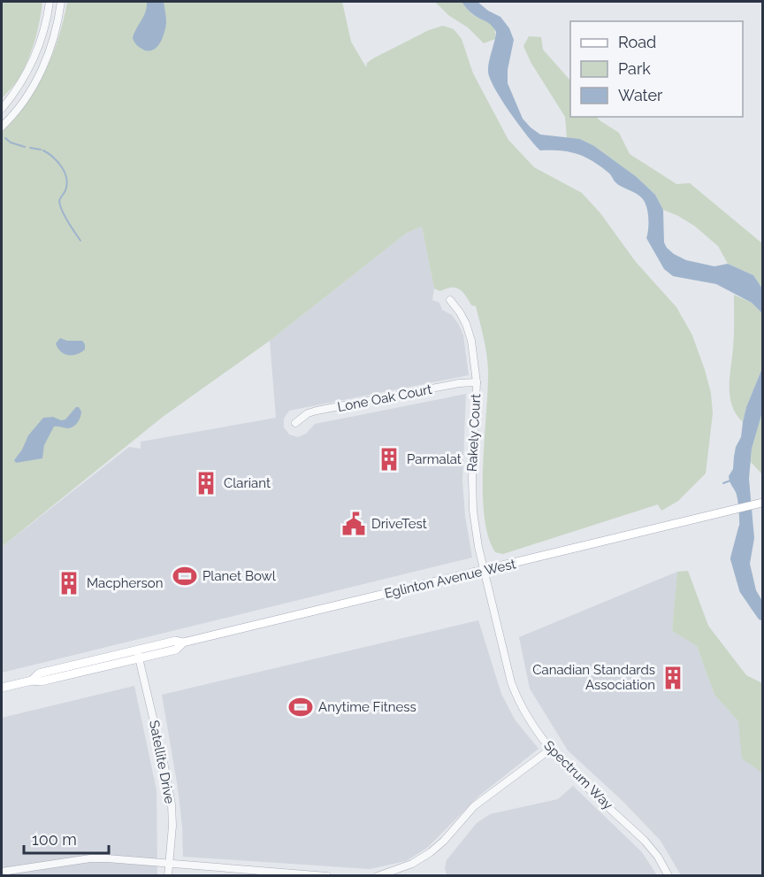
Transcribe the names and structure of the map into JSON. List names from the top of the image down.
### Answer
{
  "streets": {
    "main road": ["Eglinton Avenue West"],
    "street": [
      "Lone Oak Court",
      "Rakely Court",
      "Satellite Drive",
      "Spectrum Way"
    ]
  },
  "crossings": [
    ["Lone Oak Court", "Rakely Court"],
    ["Rakely Court", "Eglinton Avenue West"],
    ["Rakely Court", "Spectrum Way"],
    ["Eglinton Avenue West", "Satellite Drive"],
    ["Eglinton Avenue West", "Spectrum Way"]
  ],
  "places": {
    "building": [
      "Parmalat",
      "Clariant",
      "Macpherson",
      "Canadian Standards Association"
    ],
    "public building": ["DriveTest"],
    "sports": ["Planet Bowl", "Anytime Fitness"]
  },
  "legend": ["Road", "Park", "Water"],
  "scale_bar": "100 m"
}
